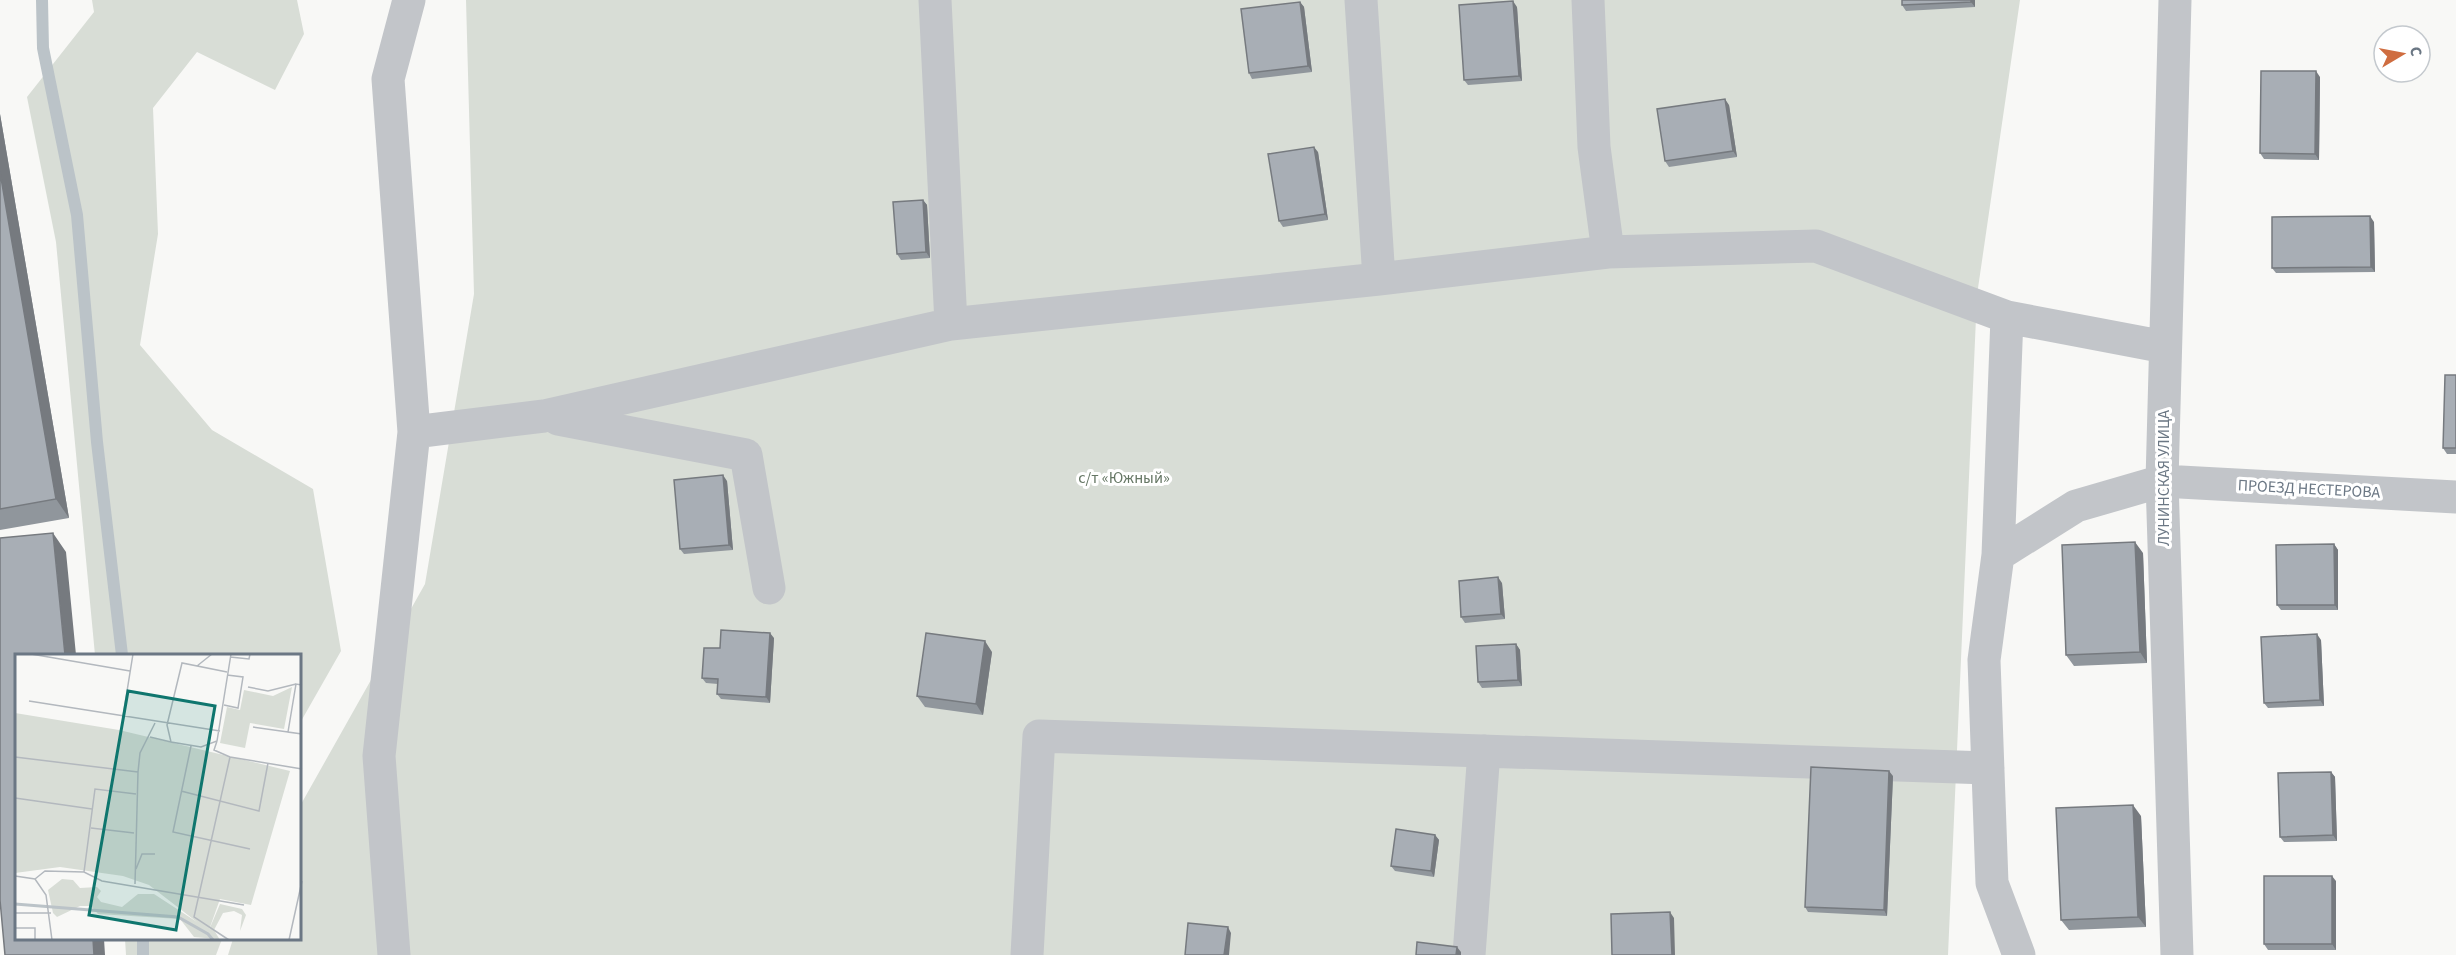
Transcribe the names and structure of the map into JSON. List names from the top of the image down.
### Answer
{
  "streets": {
    "street": ["ЛУНИНСКАЯ УЛИЦА", "ПРОЕЗД НЕСТЕРОВА"]
  },
  "crossings": [
    ["ЛУНИНСКАЯ УЛИЦА", "ПРОЕЗД НЕСТЕРОВА"]
  ],
  "parks": ["с/т «Южный»"],
  "north": "right"
}
